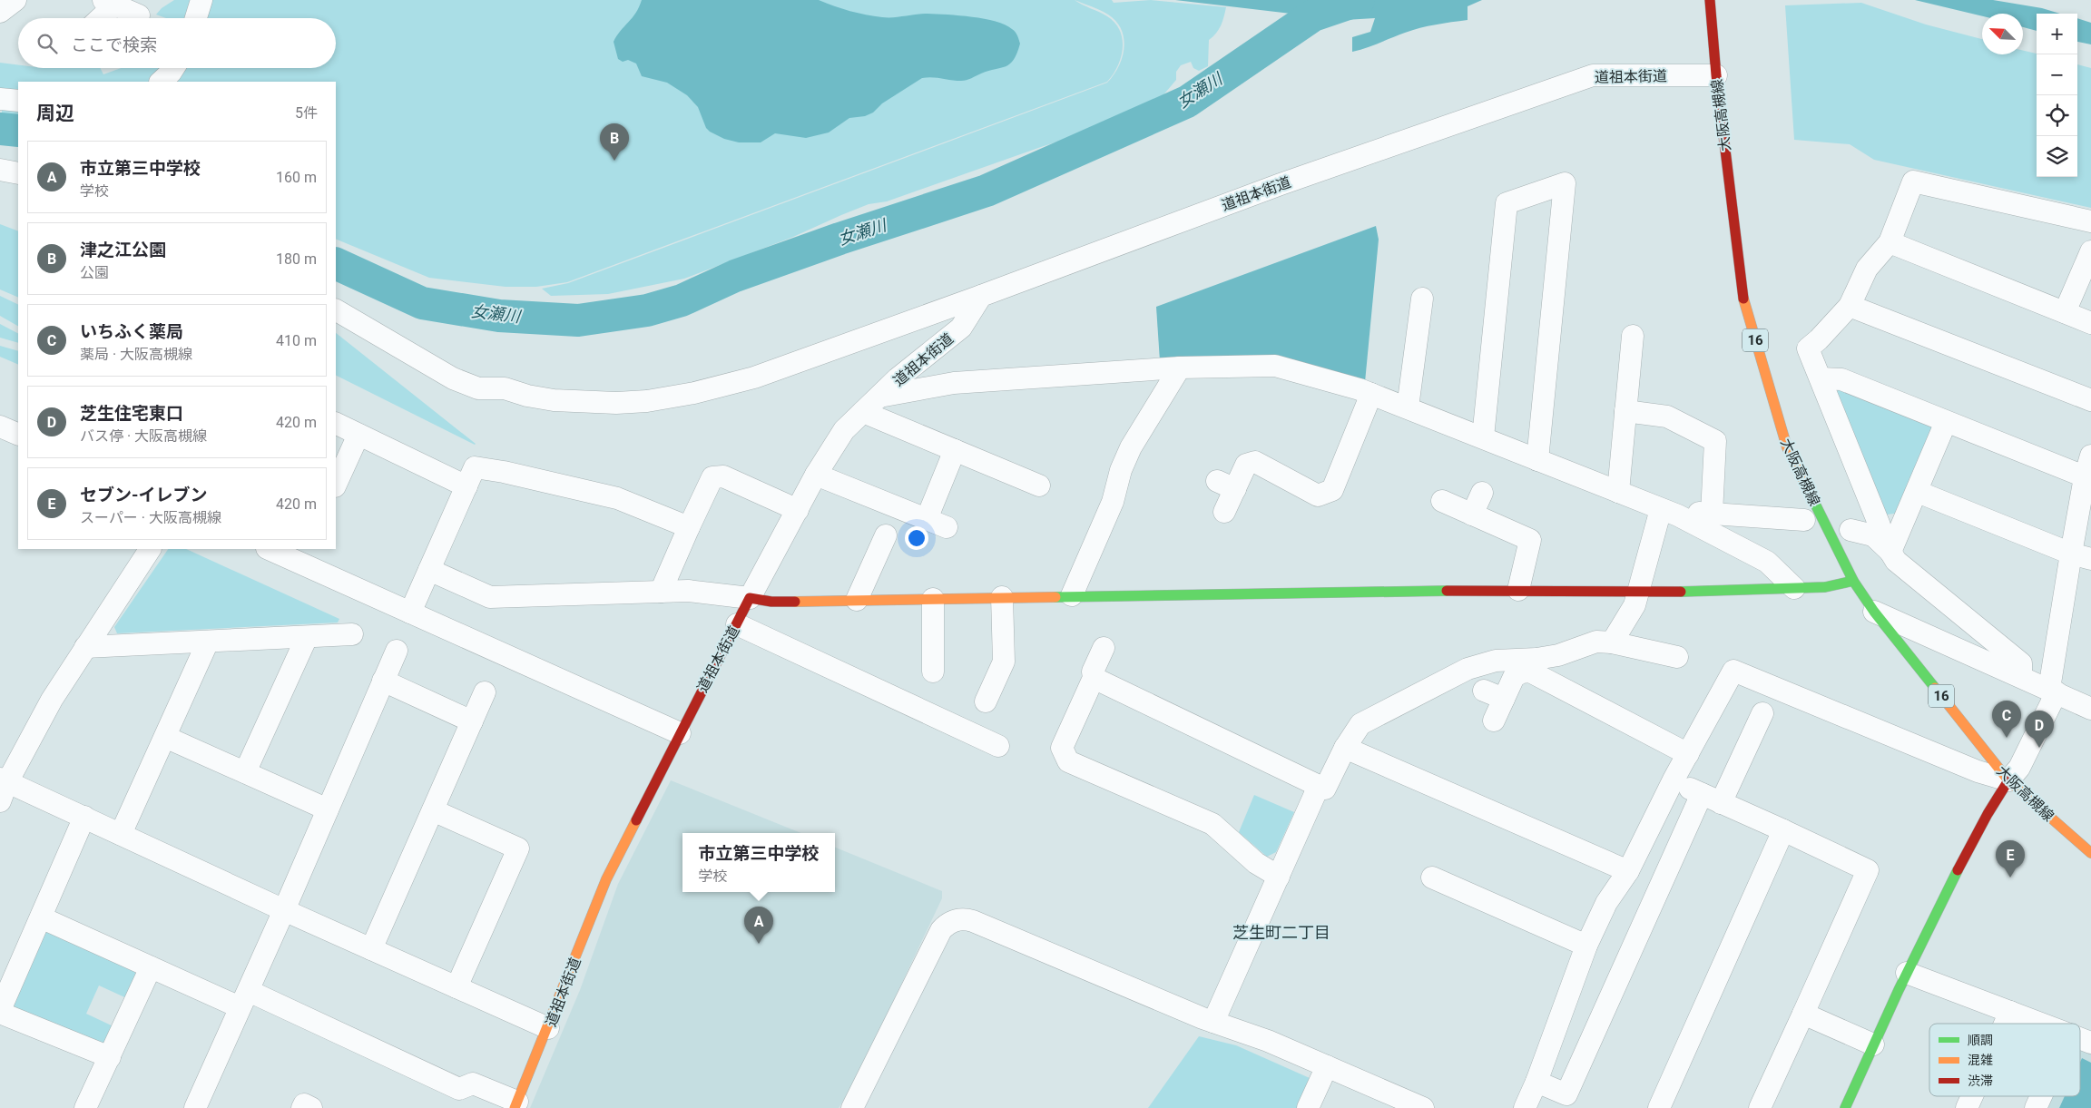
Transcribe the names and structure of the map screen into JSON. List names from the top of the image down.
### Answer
{
  "streets": {
    "street": ["道祖本街道", "大阪高槻線", "16"]
  },
  "crossings": [
    ["道祖本街道", "大阪高槻線"]
  ],
  "districts": ["芝生町二丁目"],
  "water": ["女瀬川"],
  "legend": ["順調", "混雑", "渋滞"],
  "north": "top left",
  "page": {
    "map_buttons": ["+", "−"],
    "search": "ここで検索",
    "heading": ["周辺", "5件"],
    "pins": [
      "B",
      "C",
      "D",
      "E",
      "A"
    ],
    "list": [
      {
        "mark": "A",
        "name": "市立第三中学校",
        "note": "学校",
        "value": "160 m"
      },
      {
        "mark": "B",
        "name": "津之江公園",
        "note": "公園",
        "value": "180 m"
      },
      {
        "mark": "C",
        "name": "いちふく薬局",
        "note": "薬局 · 大阪高槻線",
        "value": "410 m"
      },
      {
        "mark": "D",
        "name": "芝生住宅東口",
        "note": "バス停 · 大阪高槻線",
        "value": "420 m"
      },
      {
        "mark": "E",
        "name": "セブン-イレブン",
        "note": "スーパー · 大阪高槻線",
        "value": "420 m"
      }
    ],
    "popup": ["市立第三中学校", "学校"]
  }
}
